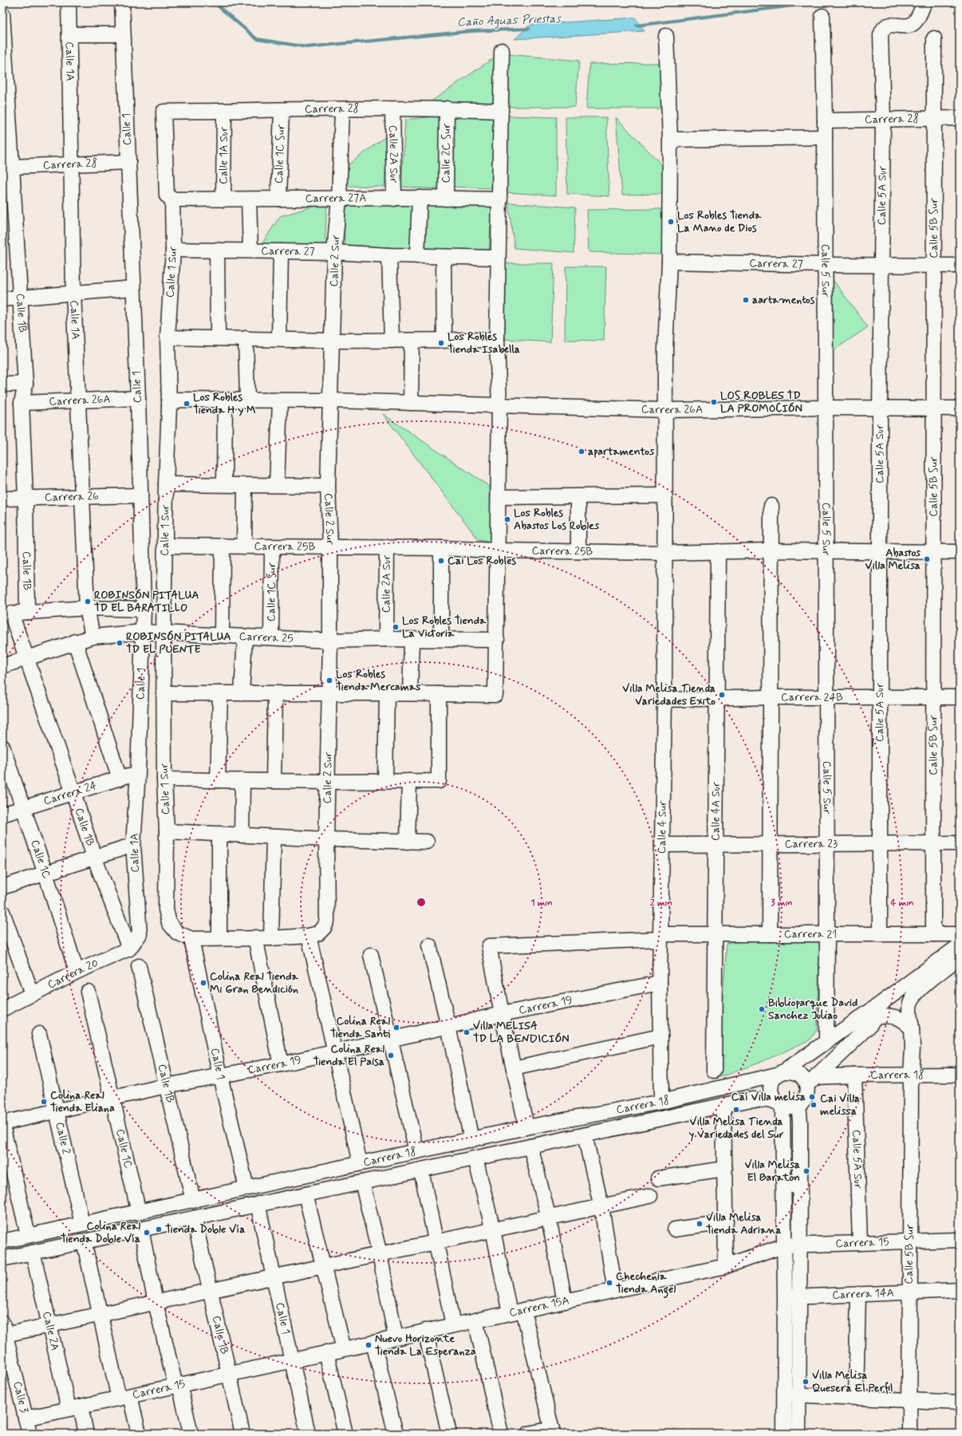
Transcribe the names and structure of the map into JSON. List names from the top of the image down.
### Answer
{
  "streets": {
    "street": [
      "Calle 1A",
      "Carrera 28",
      "Calle 1",
      "Calle 2C Sur",
      "Calle 1C Sur",
      "Calle 2A Sur",
      "Calle 1A Sur",
      "Calle 5A Sur",
      "Carrera 27A",
      "Calle 5B Sur",
      "Carrera 27",
      "Calle 2 Sur",
      "Calle 5 Sur",
      "Calle 1 Sur",
      "Calle 1B",
      "Carrera 26A",
      "Carrera 26",
      "Carrera 25B",
      "Carrera 25",
      "Carrera 24B",
      "Carrera 24",
      "Calle 4A Sur",
      "Calle 4 Sur",
      "Carrera 23",
      "Calle 1C",
      "Carrera 21",
      "Carrera 20",
      "Carrera 19",
      "Carrera 18",
      "Calle 2",
      "Carrera 15",
      "Carrera 14A",
      "Carrera 15A",
      "Calle 2A",
      "Calle 3"
    ]
  },
  "crossings": [
    ["Calle 1A", "Carrera 28"],
    ["Calle 1A", "Calle 1"],
    ["Calle 1A", "Calle 1B"],
    ["Calle 1A", "Carrera 26A"],
    ["Calle 1A", "Carrera 26"],
    ["Calle 1A", "Carrera 25"],
    ["Calle 1A", "Carrera 24"],
    ["Calle 1A", "Carrera 20"],
    ["Carrera 28", "Calle 1"],
    ["Carrera 28", "Calle 2C Sur"],
    ["Carrera 28", "Calle 1C Sur"],
    ["Carrera 28", "Calle 2A Sur"],
    ["Carrera 28", "Calle 1A Sur"],
    ["Carrera 28", "Calle 5A Sur"],
    ["Carrera 28", "Calle 5B Sur"],
    ["Carrera 28", "Calle 2 Sur"],
    ["Carrera 28", "Calle 5 Sur"],
    ["Carrera 28", "Calle 1 Sur"],
    ["Carrera 28", "Calle 1B"],
    ["Calle 1", "Calle 1 Sur"],
    ["Calle 1", "Carrera 26A"],
    ["Calle 1", "Carrera 26"],
    ["Calle 1", "Carrera 25"],
    ["Calle 1", "Carrera 24"],
    ["Calle 1", "Carrera 19"],
    ["Calle 1", "Carrera 18"],
    ["Calle 1", "Carrera 15"],
    ["Calle 1", "Carrera 15A"],
    ["Calle 2C Sur", "Carrera 27A"],
    ["Calle 1C Sur", "Carrera 27A"],
    ["Calle 1C Sur", "Carrera 25B"],
    ["Calle 1C Sur", "Carrera 25"],
    ["Calle 2A Sur", "Carrera 27A"],
    ["Calle 2A Sur", "Carrera 25B"],
    ["Calle 2A Sur", "Carrera 25"],
    ["Calle 1A Sur", "Carrera 27A"],
    ["Calle 5A Sur", "Carrera 27"],
    ["Calle 5A Sur", "Carrera 26A"],
    ["Calle 5A Sur", "Carrera 25B"],
    ["Calle 5A Sur", "Carrera 24B"],
    ["Calle 5A Sur", "Carrera 23"],
    ["Calle 5A Sur", "Carrera 21"],
    ["Calle 5A Sur", "Carrera 18"],
    ["Calle 5A Sur", "Carrera 15"],
    ["Carrera 27A", "Calle 2 Sur"],
    ["Carrera 27A", "Calle 1 Sur"],
    ["Calle 5B Sur", "Carrera 27"],
    ["Calle 5B Sur", "Carrera 26A"],
    ["Calle 5B Sur", "Carrera 25B"],
    ["Calle 5B Sur", "Carrera 24B"],
    ["Calle 5B Sur", "Carrera 23"],
    ["Calle 5B Sur", "Carrera 21"],
    ["Calle 5B Sur", "Carrera 18"],
    ["Calle 5B Sur", "Carrera 15"],
    ["Calle 5B Sur", "Carrera 14A"],
    ["Carrera 27", "Calle 2 Sur"],
    ["Carrera 27", "Calle 5 Sur"],
    ["Carrera 27", "Calle 1 Sur"],
    ["Carrera 27", "Calle 4 Sur"],
    ["Calle 2 Sur", "Carrera 26A"],
    ["Calle 2 Sur", "Carrera 25B"],
    ["Calle 2 Sur", "Carrera 25"],
    ["Calle 5 Sur", "Carrera 26A"],
    ["Calle 5 Sur", "Carrera 25B"],
    ["Calle 5 Sur", "Carrera 24B"],
    ["Calle 5 Sur", "Carrera 23"],
    ["Calle 5 Sur", "Carrera 21"],
    ["Calle 1 Sur", "Carrera 26A"],
    ["Calle 1 Sur", "Carrera 25B"],
    ["Calle 1 Sur", "Carrera 25"],
    ["Calle 1B", "Carrera 26A"],
    ["Calle 1B", "Carrera 26"],
    ["Calle 1B", "Carrera 25"],
    ["Calle 1B", "Carrera 24"],
    ["Calle 1B", "Carrera 20"],
    ["Calle 1B", "Carrera 19"],
    ["Calle 1B", "Carrera 18"],
    ["Calle 1B", "Carrera 15"],
    ["Carrera 26A", "Calle 4 Sur"],
    ["Carrera 25B", "Calle 4A Sur"],
    ["Carrera 25B", "Calle 4 Sur"],
    ["Carrera 24B", "Calle 4A Sur"],
    ["Carrera 24B", "Calle 4 Sur"],
    ["Carrera 24", "Calle 1C"],
    ["Calle 4A Sur", "Carrera 23"],
    ["Calle 4A Sur", "Carrera 21"],
    ["Calle 4 Sur", "Carrera 23"],
    ["Calle 4 Sur", "Carrera 21"],
    ["Calle 4 Sur", "Carrera 19"],
    ["Calle 4 Sur", "Carrera 18"],
    ["Calle 1C", "Carrera 20"],
    ["Calle 1C", "Carrera 19"],
    ["Calle 1C", "Carrera 18"],
    ["Carrera 21", "Carrera 19"],
    ["Carrera 19", "Calle 2"],
    ["Carrera 18", "Calle 2"],
    ["Carrera 18", "Calle 2A"],
    ["Carrera 15", "Carrera 15A"],
    ["Carrera 15", "Calle 2A"],
    ["Carrera 15", "Calle 3"]
  ],
  "water": ["Caño Aguas Priestas"],
  "places": [
    "Los Robles Tienda La Mano de Dios",
    "aartamentos",
    "Los Robles Tienda Isabella",
    "LOS ROBLES TD LA PROMOCIÓN",
    "Los Robles Tienda H y M",
    "apartamentos",
    "Los Robles Abastos Los Robles",
    "Abastos Villa Melisa",
    "Cai Los Robles",
    "ROBINSÓN PITALUA TD EL BARATILLO",
    "Los Robles Tienda La Victoria",
    "ROBINSÓN PITALUA TD EL PUENTE",
    "Los Robles Tienda Mercamas",
    "Villa Melisa Tienda Variedades Exito",
    "Colina Real Tienda Mi Gran Bendición",
    "Biblioparque David Sanchez Juliao",
    "Colina Real Tienda Santi",
    "Villa MELISA TD LA BENDICIÓN",
    "Colina Real Tienda El Paisa",
    "Caí Villa melisa",
    "Colina Real Tienda Eliana",
    "Cai Villa melissa",
    "Villa Melisa Tienda y Variedades del Sur",
    "Villa Melisa El Baraton",
    "Villa Melisa Tienda Adriana",
    "Tienda Doble Vía",
    "Colina Real Tienda Doble Vía",
    "Chechenia Tienda Angel",
    "Nuevo Horizonte Tienda La Esperanza",
    "Villa Melisa Quesera El Perfil"
  ],
  "rings": [
    "1 min",
    "2 min",
    "3 min",
    "4 min"
  ]
}
